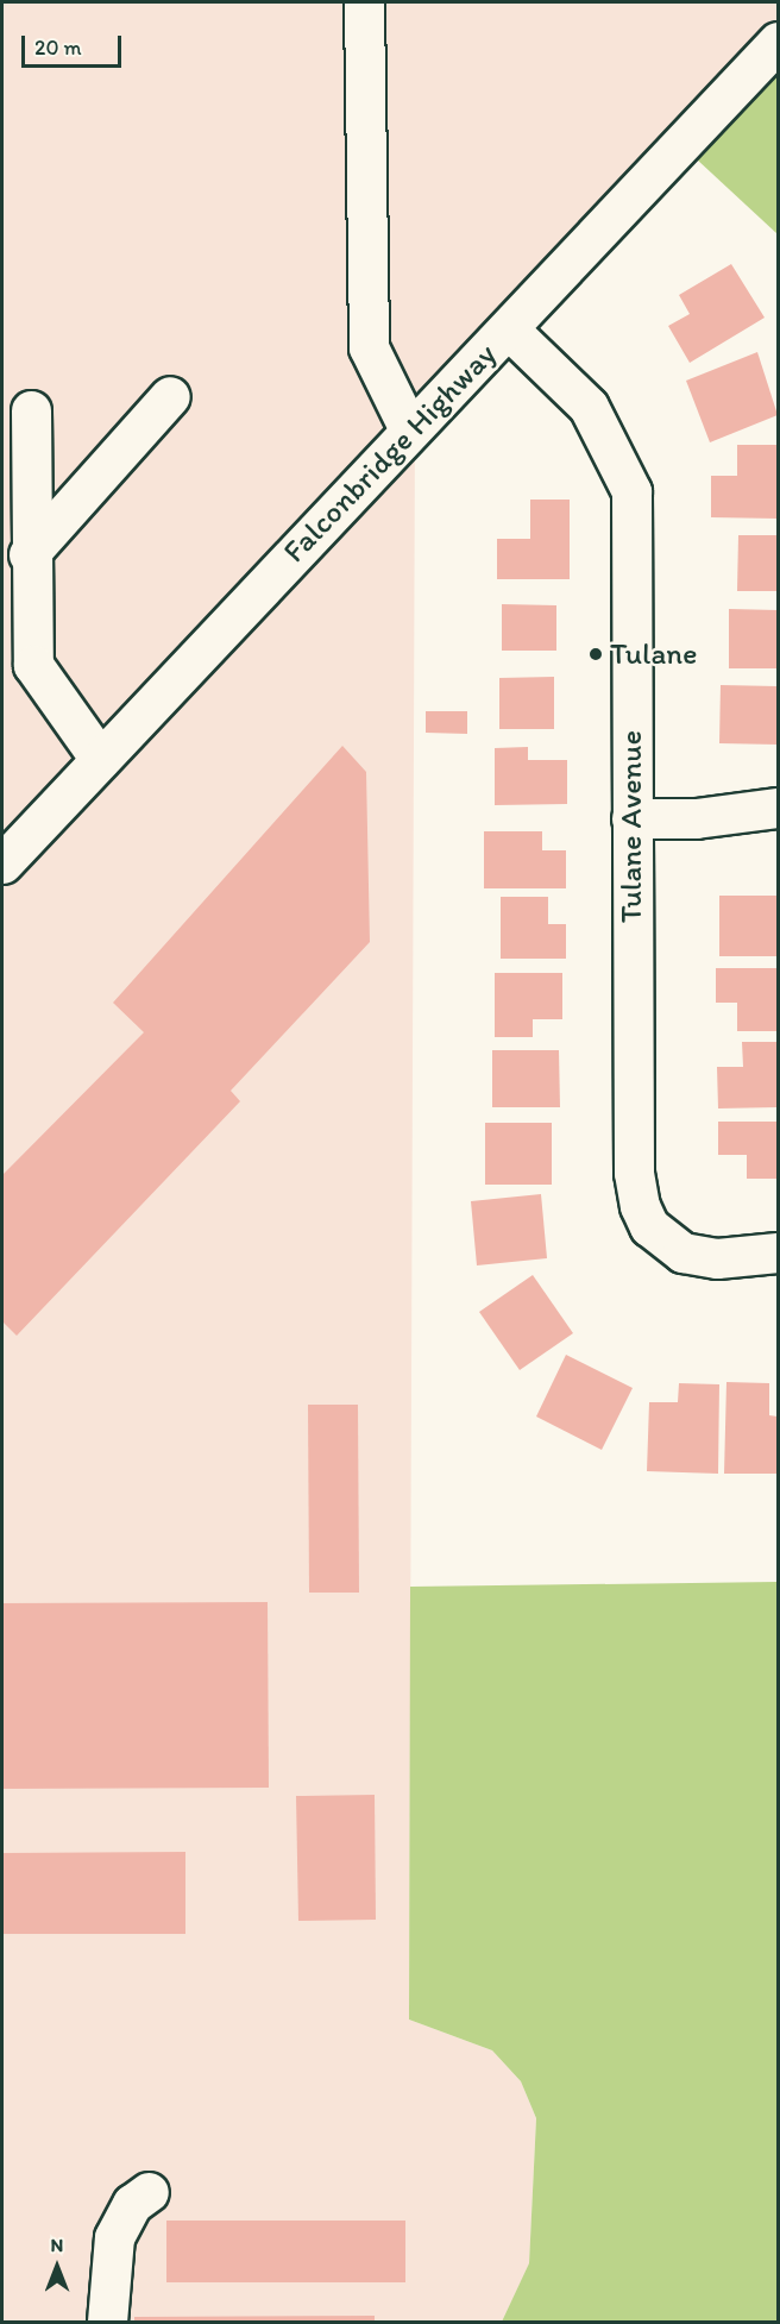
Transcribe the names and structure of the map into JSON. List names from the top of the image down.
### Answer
{
  "streets": {
    "street": ["Falconbridge Highway", "Tulane Avenue"]
  },
  "crossings": [
    ["Falconbridge Highway", "Tulane Avenue"]
  ],
  "places": ["Tulane"],
  "scale_bar": "20 m",
  "north": "top"
}
